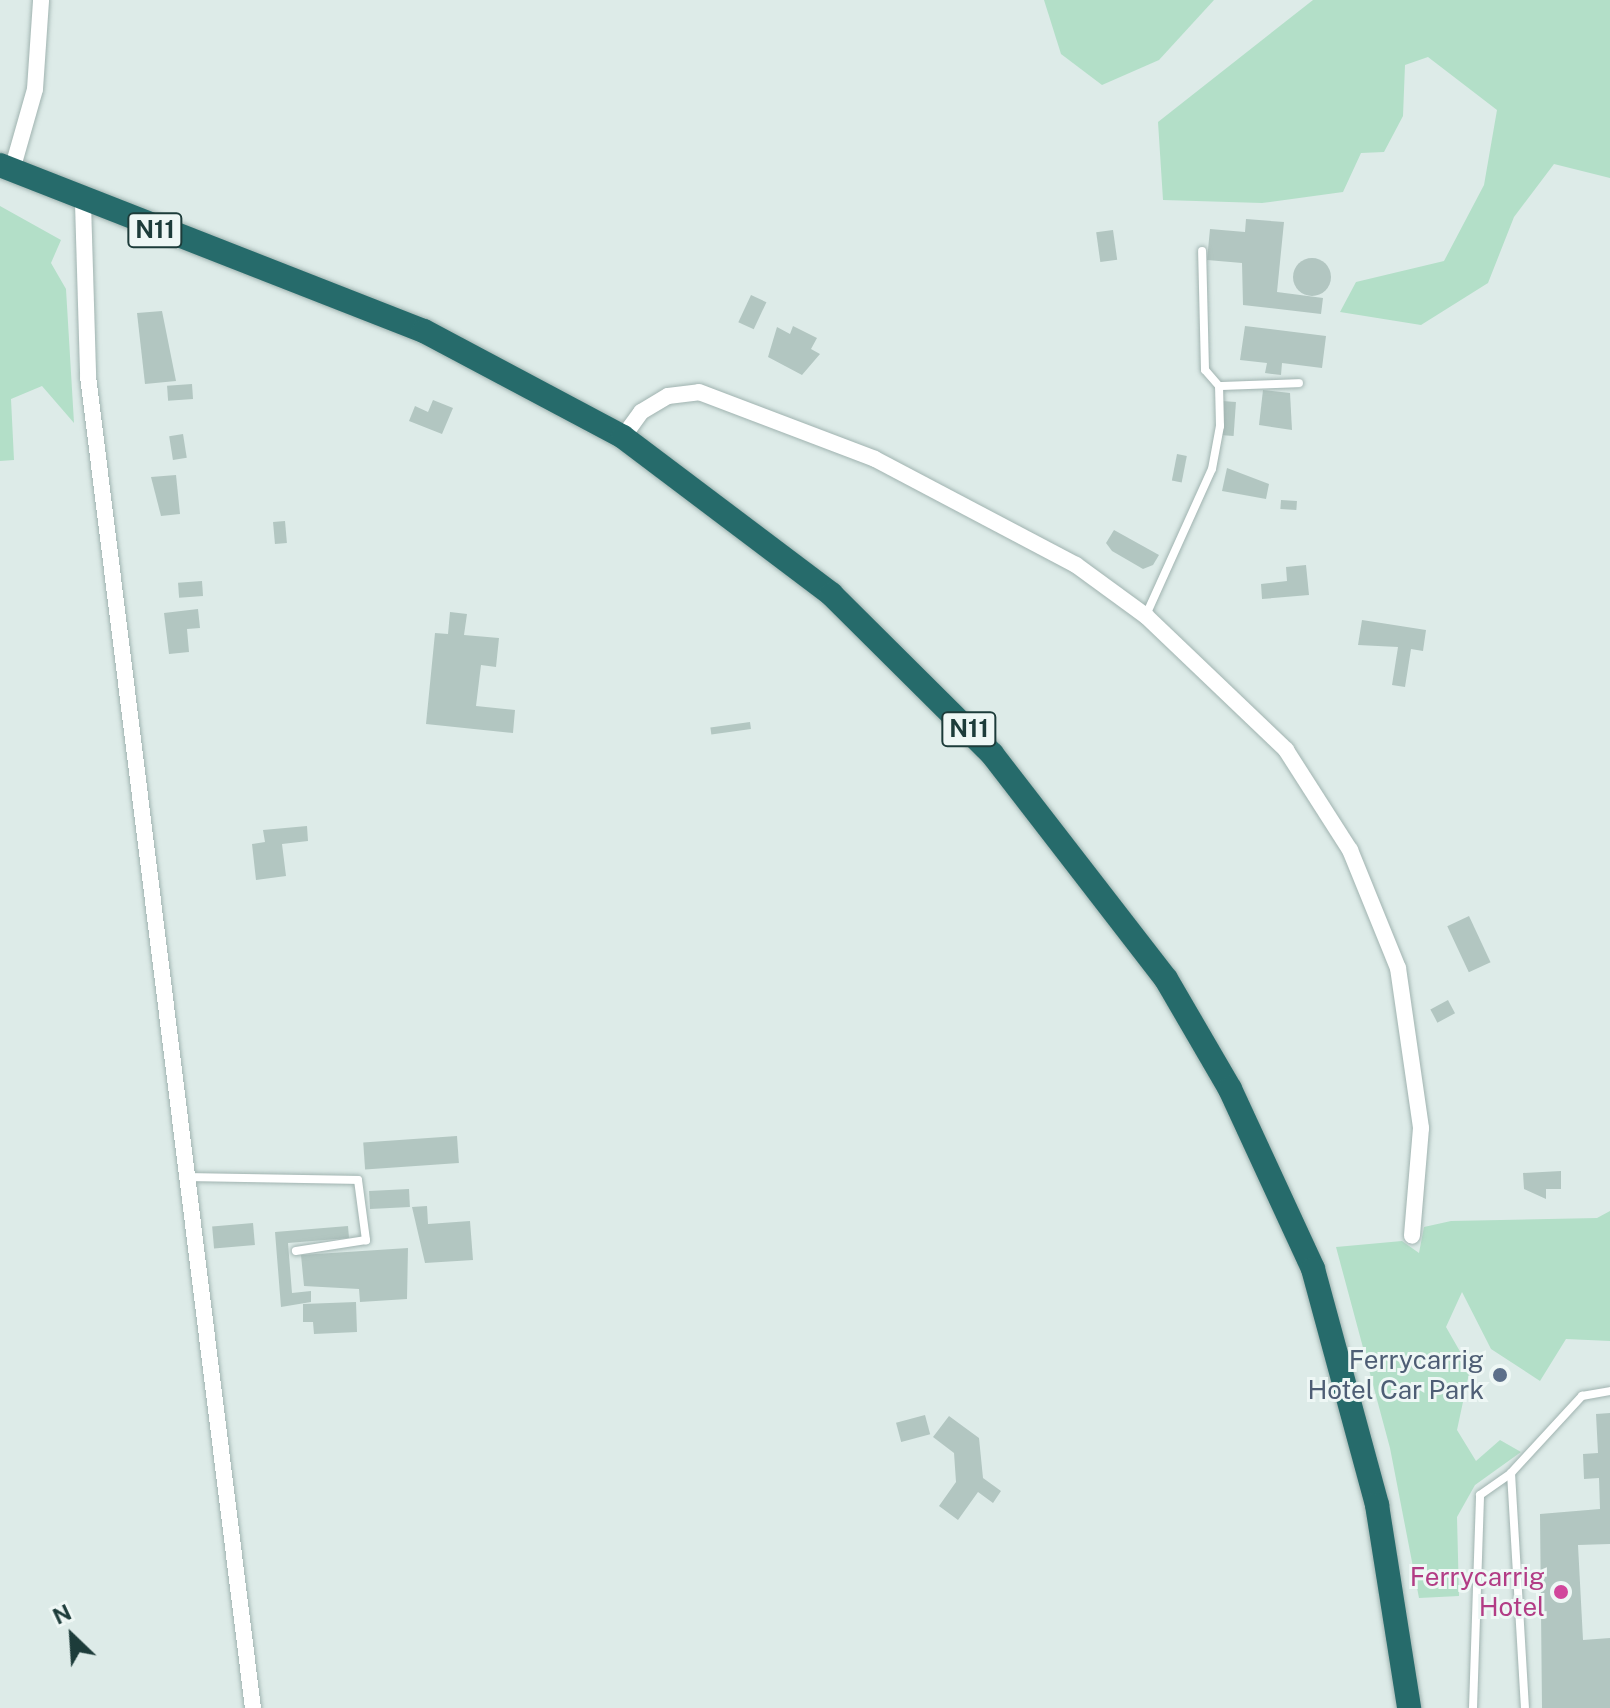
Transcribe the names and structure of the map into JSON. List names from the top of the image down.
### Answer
{
  "streets": {
    "highway": ["N11"]
  },
  "places": ["Ferrycarrig Hotel Car Park", "Ferrycarrig Hotel"],
  "north": "top left"
}
